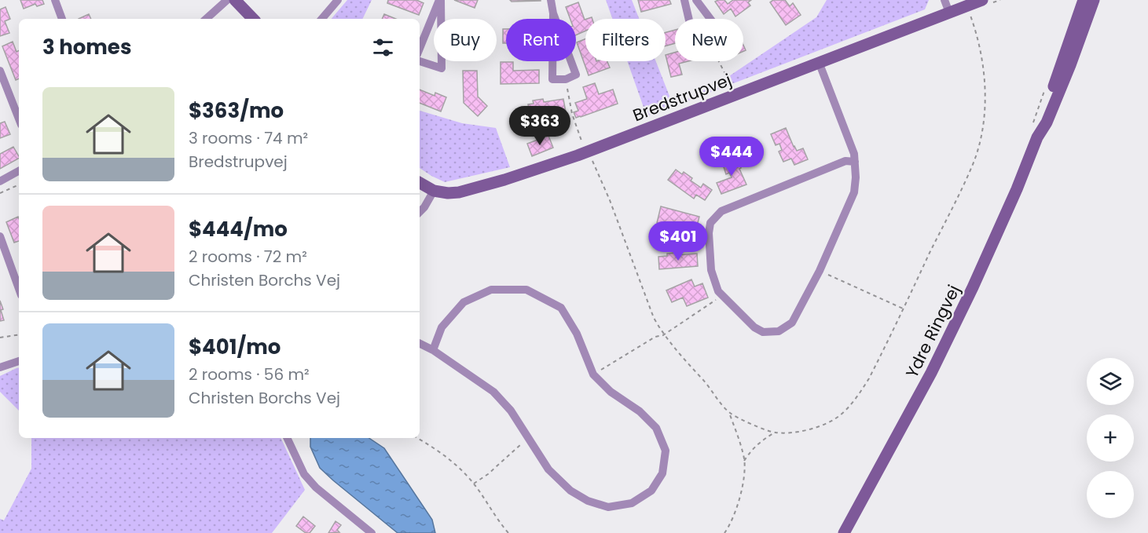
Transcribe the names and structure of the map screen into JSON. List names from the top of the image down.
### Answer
{
  "streets": {
    "street": ["Bredstrupvej", "Ydre Ringvej"]
  },
  "page": {
    "chip": [
      "Buy",
      "Rent",
      "Filters",
      "New"
    ],
    "heading": "3 homes",
    "list": [
      {
        "name": "$363/mo",
        "note": "3 rooms · 74 m² · Bredstrupvej"
      },
      {
        "name": "$444/mo",
        "note": "2 rooms · 72 m² · Christen Borchs Vej"
      },
      {
        "name": "$401/mo",
        "note": "2 rooms · 56 m² · Christen Borchs Vej"
      }
    ],
    "price": ["$363", "$444", "$401"],
    "map_buttons": ["+", "−"]
  }
}
